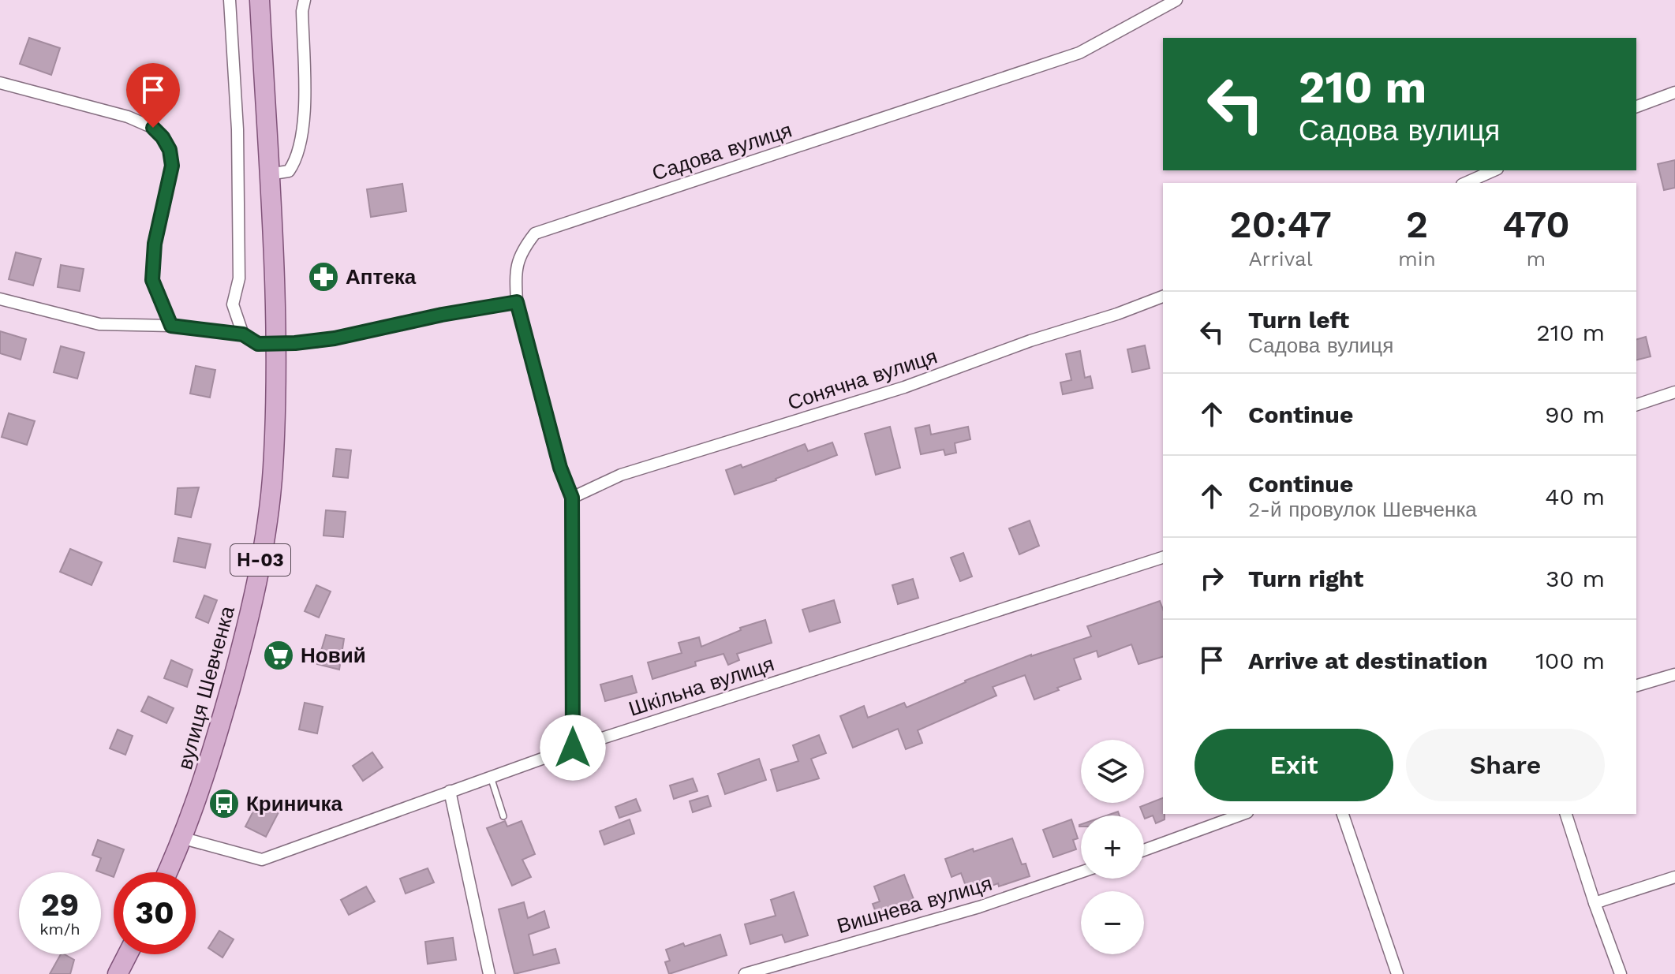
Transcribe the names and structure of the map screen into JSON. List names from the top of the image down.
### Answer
{
  "streets": {
    "main road": ["Н-03", "вулиця Шевченка"],
    "street": [
      "Садова вулиця",
      "Сонячна вулиця",
      "Шкільна вулиця",
      "Вишнева вулиця"
    ]
  },
  "crossings": [
    ["Садова вулиця", "Сонячна вулиця"],
    ["Н-03", "вулиця Шевченка"],
    ["Шкільна вулиця", "вулиця Шевченка"]
  ],
  "places": {
    "pharmacy": ["Аптека"],
    "supermarket": ["Новий"],
    "bus stop": ["Криничка"]
  },
  "page": {
    "turn": ["210 m", "Садова вулиця"],
    "eta": [
      "20:47",
      "Arrival",
      "2",
      "min",
      "470",
      "m"
    ],
    "list": [
      {
        "name": "Turn left",
        "note": "Садова вулиця",
        "value": "210 m"
      },
      {
        "name": "Continue",
        "value": "90 m"
      },
      {
        "name": "Continue",
        "note": "2-й провулок Шевченка",
        "value": "40 m"
      },
      {
        "name": "Turn right",
        "value": "30 m"
      },
      {
        "name": "Arrive at destination",
        "value": "100 m"
      }
    ],
    "buttons": ["Exit", "Share"],
    "map_buttons": ["+", "−"],
    "speed": "29 km/h",
    "limit": "30"
  }
}
